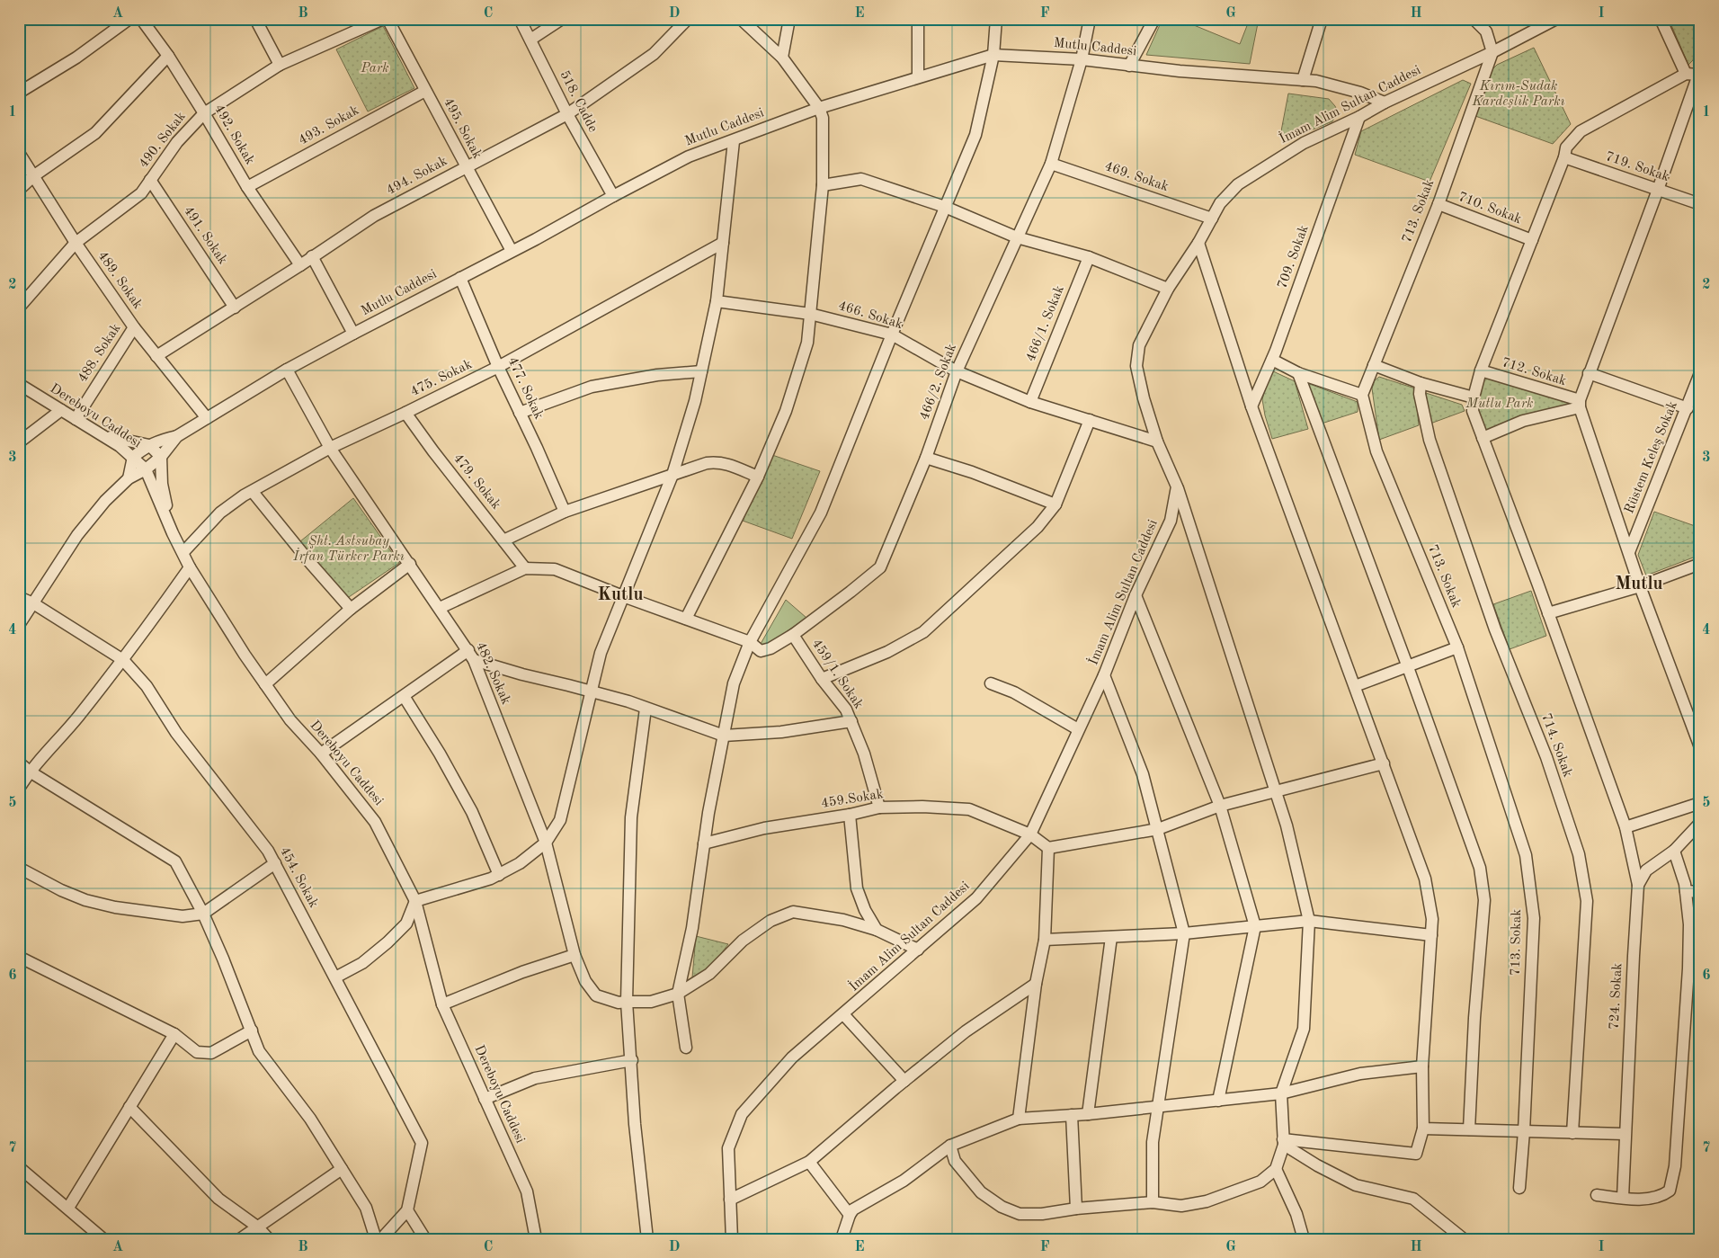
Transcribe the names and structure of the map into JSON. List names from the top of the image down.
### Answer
{
  "streets": {
    "street": [
      "Mutlu Caddesi",
      "518. Cadde",
      "İmam Alim Sultan Caddesi",
      "493. Sokak",
      "495. Sokak",
      "492. Sokak",
      "490. Sokak",
      "719. Sokak",
      "494. Sokak",
      "469. Sokak",
      "710. Sokak",
      "713. Sokak",
      "491. Sokak",
      "709. Sokak",
      "489. Sokak",
      "466. Sokak",
      "466/1. Sokak",
      "488. Sokak",
      "712. Sokak",
      "475. Sokak",
      "466/2. Sokak",
      "477. Sokak",
      "Dereboyu Caddesi",
      "Rüstem Keleş Sokak",
      "479. Sokak",
      "482. Sokak",
      "459/1. Sokak",
      "714. Sokak",
      "459.Sokak",
      "454. Sokak",
      "724. Sokak"
    ]
  },
  "crossings": [
    ["Mutlu Caddesi", "518. Cadde"],
    ["Mutlu Caddesi", "İmam Alim Sultan Caddesi"],
    ["Mutlu Caddesi", "495. Sokak"],
    ["Mutlu Caddesi", "489. Sokak"],
    ["Mutlu Caddesi", "466/2. Sokak"],
    ["Mutlu Caddesi", "477. Sokak"],
    ["Mutlu Caddesi", "Dereboyu Caddesi"],
    ["Mutlu Caddesi", "482. Sokak"],
    ["Mutlu Caddesi", "454. Sokak"],
    ["518. Cadde", "494. Sokak"],
    ["İmam Alim Sultan Caddesi", "469. Sokak"],
    ["İmam Alim Sultan Caddesi", "713. Sokak"],
    ["İmam Alim Sultan Caddesi", "709. Sokak"],
    ["İmam Alim Sultan Caddesi", "466. Sokak"],
    ["İmam Alim Sultan Caddesi", "459.Sokak"],
    ["493. Sokak", "495. Sokak"],
    ["493. Sokak", "492. Sokak"],
    ["495. Sokak", "494. Sokak"],
    ["492. Sokak", "490. Sokak"],
    ["492. Sokak", "494. Sokak"],
    ["490. Sokak", "491. Sokak"],
    ["490. Sokak", "489. Sokak"],
    ["719. Sokak", "724. Sokak"],
    ["494. Sokak", "491. Sokak"],
    ["494. Sokak", "489. Sokak"],
    ["469. Sokak", "466/2. Sokak"],
    ["710. Sokak", "713. Sokak"],
    ["710. Sokak", "724. Sokak"],
    ["489. Sokak", "488. Sokak"],
    ["466. Sokak", "466/1. Sokak"],
    ["466. Sokak", "466/2. Sokak"],
    ["488. Sokak", "Dereboyu Caddesi"],
    ["712. Sokak", "724. Sokak"],
    ["475. Sokak", "477. Sokak"],
    ["475. Sokak", "Dereboyu Caddesi"],
    ["475. Sokak", "479. Sokak"],
    ["475. Sokak", "482. Sokak"],
    ["466/2. Sokak", "459/1. Sokak"],
    ["459/1. Sokak", "459.Sokak"]
  ],
  "districts": ["Mutlu", "Kutlu"],
  "parks": [
    "Park",
    "Kırım-Sudak Kardeşlik Parkı",
    "Mutlu Park",
    "Şht. Astsubay İrfan Türker Parkı"
  ],
  "grid": {
    "columns": [
      "A",
      "B",
      "C",
      "D",
      "E",
      "F",
      "G",
      "H",
      "I"
    ],
    "rows": [
      "1",
      "2",
      "3",
      "4",
      "5",
      "6",
      "7"
    ]
  }
}
